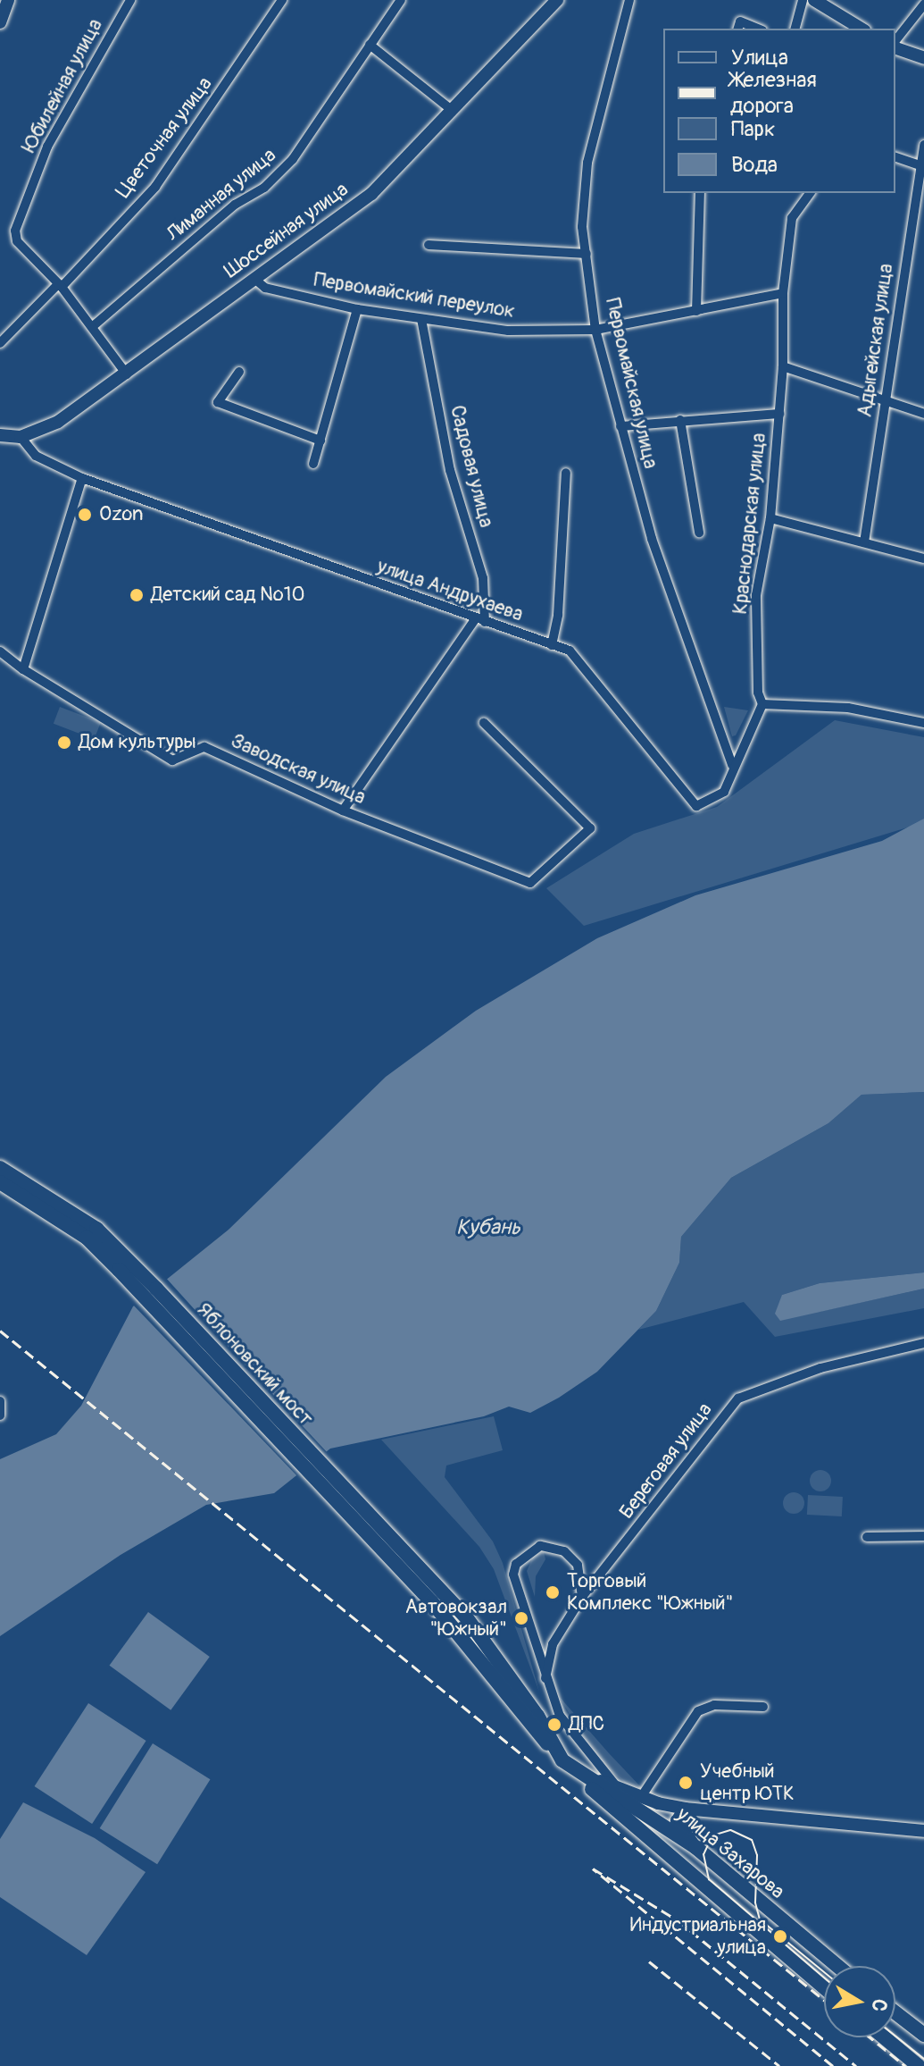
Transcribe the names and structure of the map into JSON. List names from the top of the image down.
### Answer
{
  "streets": {
    "main road": ["Шоссейная улица", "Яблоновский мост", "улица Захарова"],
    "street": [
      "Юбилейная улица",
      "Цветочная улица",
      "Лиманная улица",
      "Первомайский переулок",
      "Адыгейская улица",
      "Первомайская улица",
      "Садовая улица",
      "Краснодарская улица",
      "улица Андрухаева",
      "Заводская улица",
      "Береговая улица"
    ]
  },
  "crossings": [
    ["Юбилейная улица", "Цветочная улица"],
    ["Шоссейная улица", "Первомайский переулок"],
    ["Шоссейная улица", "улица Андрухаева"],
    ["Первомайский переулок", "Первомайская улица"],
    ["Первомайский переулок", "Садовая улица"],
    ["Первомайский переулок", "Краснодарская улица"],
    ["Первомайская улица", "улица Андрухаева"],
    ["Садовая улица", "улица Андрухаева"],
    ["Краснодарская улица", "улица Андрухаева"],
    ["Яблоновский мост", "улица Захарова"]
  ],
  "water": ["Кубань"],
  "places": [
    "Ozon",
    "Детский сад №10",
    "Дом культуры",
    "Торговый Комплекс \"Южный\"",
    "Автовокзал \"Южный\"",
    "ДПС",
    "Учебный центр ЮТК",
    "Индустриальная улица"
  ],
  "legend": [
    "Улица",
    "Железная дорога",
    "Парк",
    "Вода"
  ],
  "north": "right"
}
